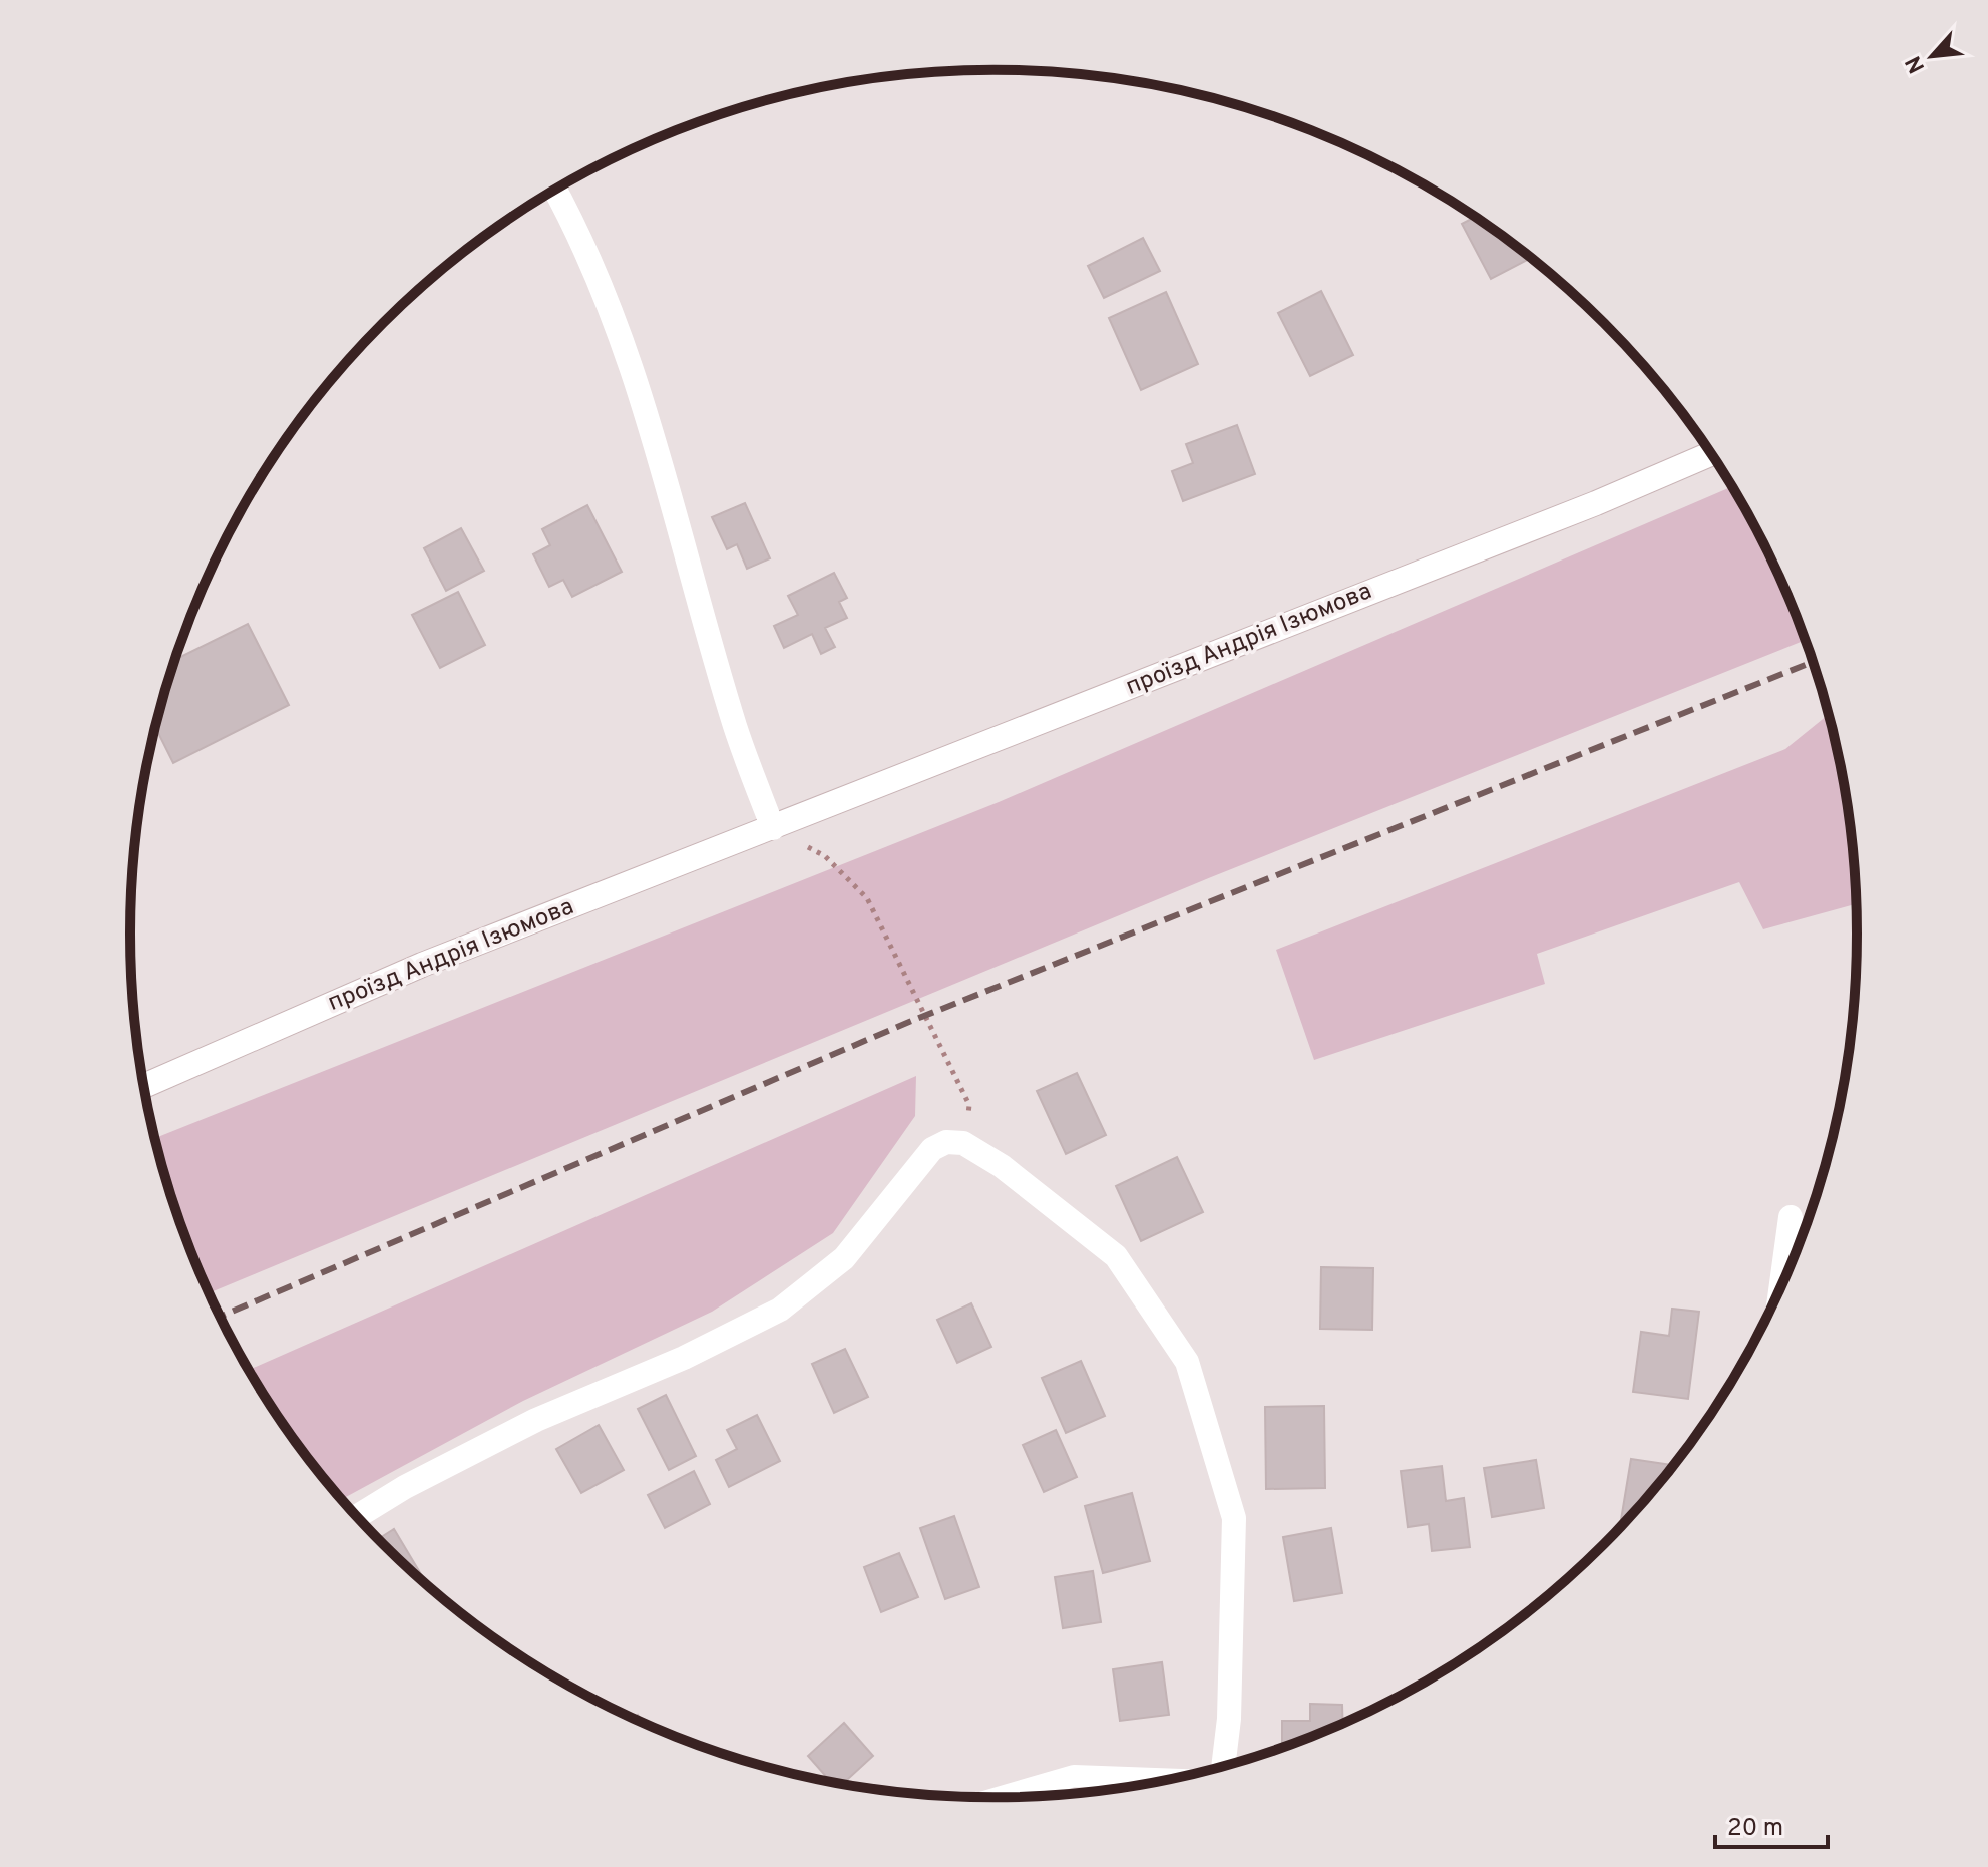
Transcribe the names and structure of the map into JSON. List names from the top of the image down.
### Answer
{
  "streets": {
    "street": ["проїзд Андрія Ізюмова"]
  },
  "scale_bar": "20 m",
  "north": "bottom left"
}
